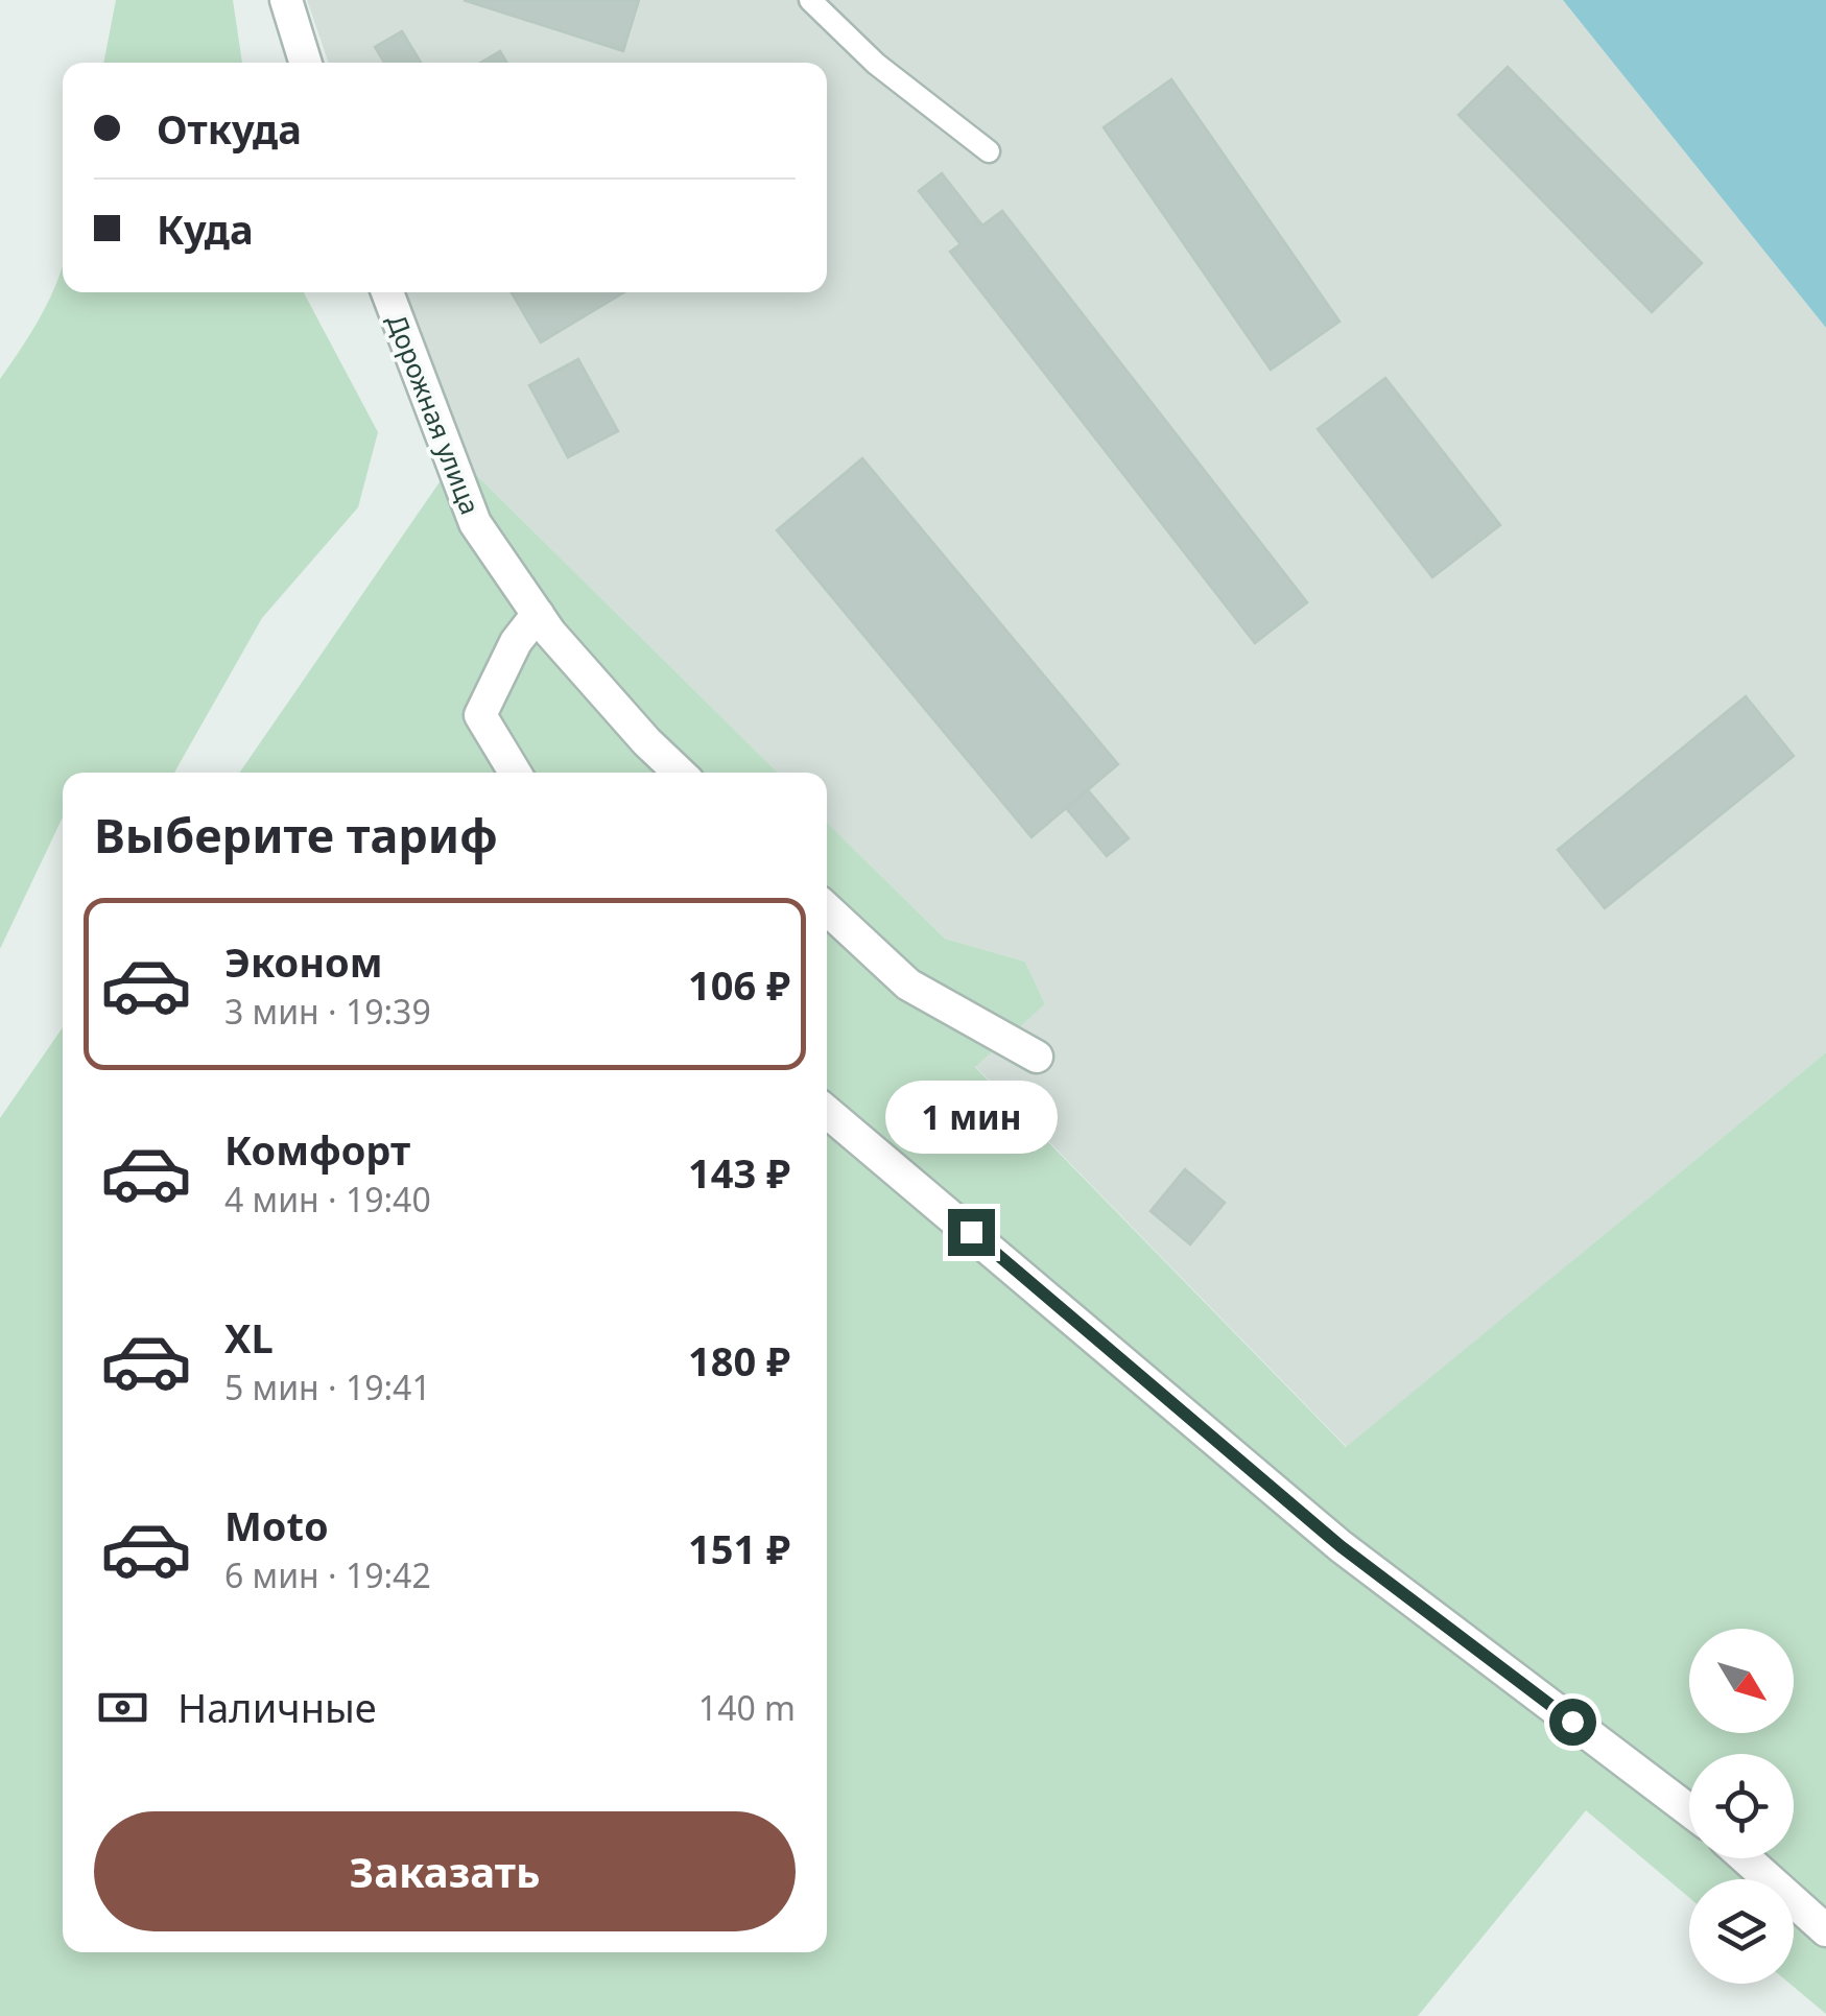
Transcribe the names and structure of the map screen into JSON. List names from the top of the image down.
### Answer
{
  "streets": {
    "street": ["Дорожная улица"]
  },
  "north": "bottom right",
  "page": {
    "banner": ["Откуда", "Куда"],
    "heading": "Выберите тариф",
    "list": [
      {
        "name": "Эконом",
        "note": "3 мин · 19:39",
        "value": "106 ₽"
      },
      {
        "name": "Комфорт",
        "note": "4 мин · 19:40",
        "value": "143 ₽"
      },
      {
        "name": "XL",
        "note": "5 мин · 19:41",
        "value": "180 ₽"
      },
      {
        "name": "Moto",
        "note": "6 мин · 19:42",
        "value": "151 ₽"
      }
    ],
    "bubble": "1 мин",
    "pay": ["Наличные", "140 m"],
    "buttons": "Заказать"
  }
}
